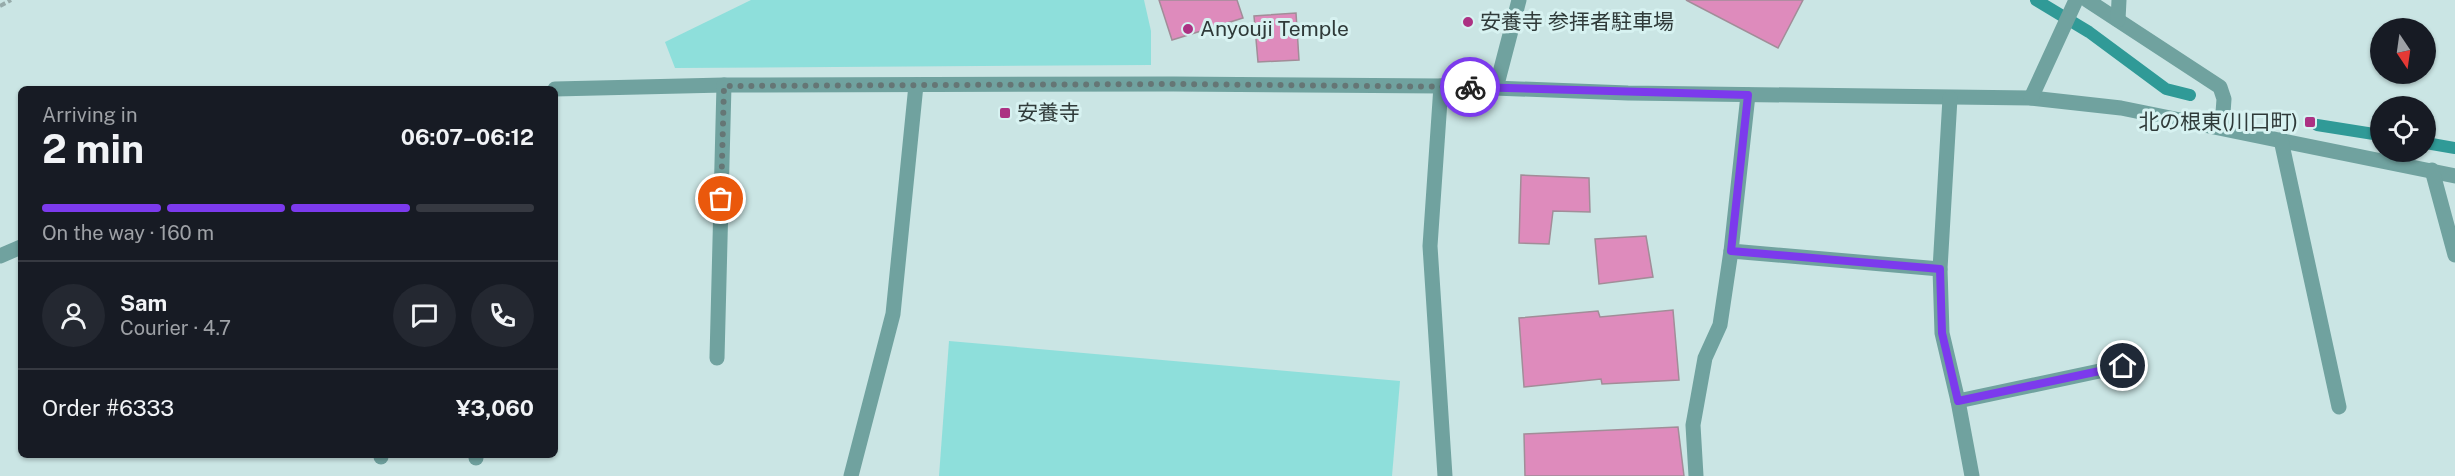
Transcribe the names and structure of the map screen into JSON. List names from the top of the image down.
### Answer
{
  "places": {
    "other": ["安養寺 参拝者駐車場", "Anyouji Temple"],
    "transit": ["安養寺", "北の根東(川口町)"]
  },
  "north": "bottom",
  "page": {
    "heading": ["2 min", "Arriving in", "06:07–06:12"],
    "panel": [
      "Sam",
      "Courier · 4.7",
      "Order #6333",
      "¥3,060"
    ],
    "bar": "On the way · 160 m"
  }
}
